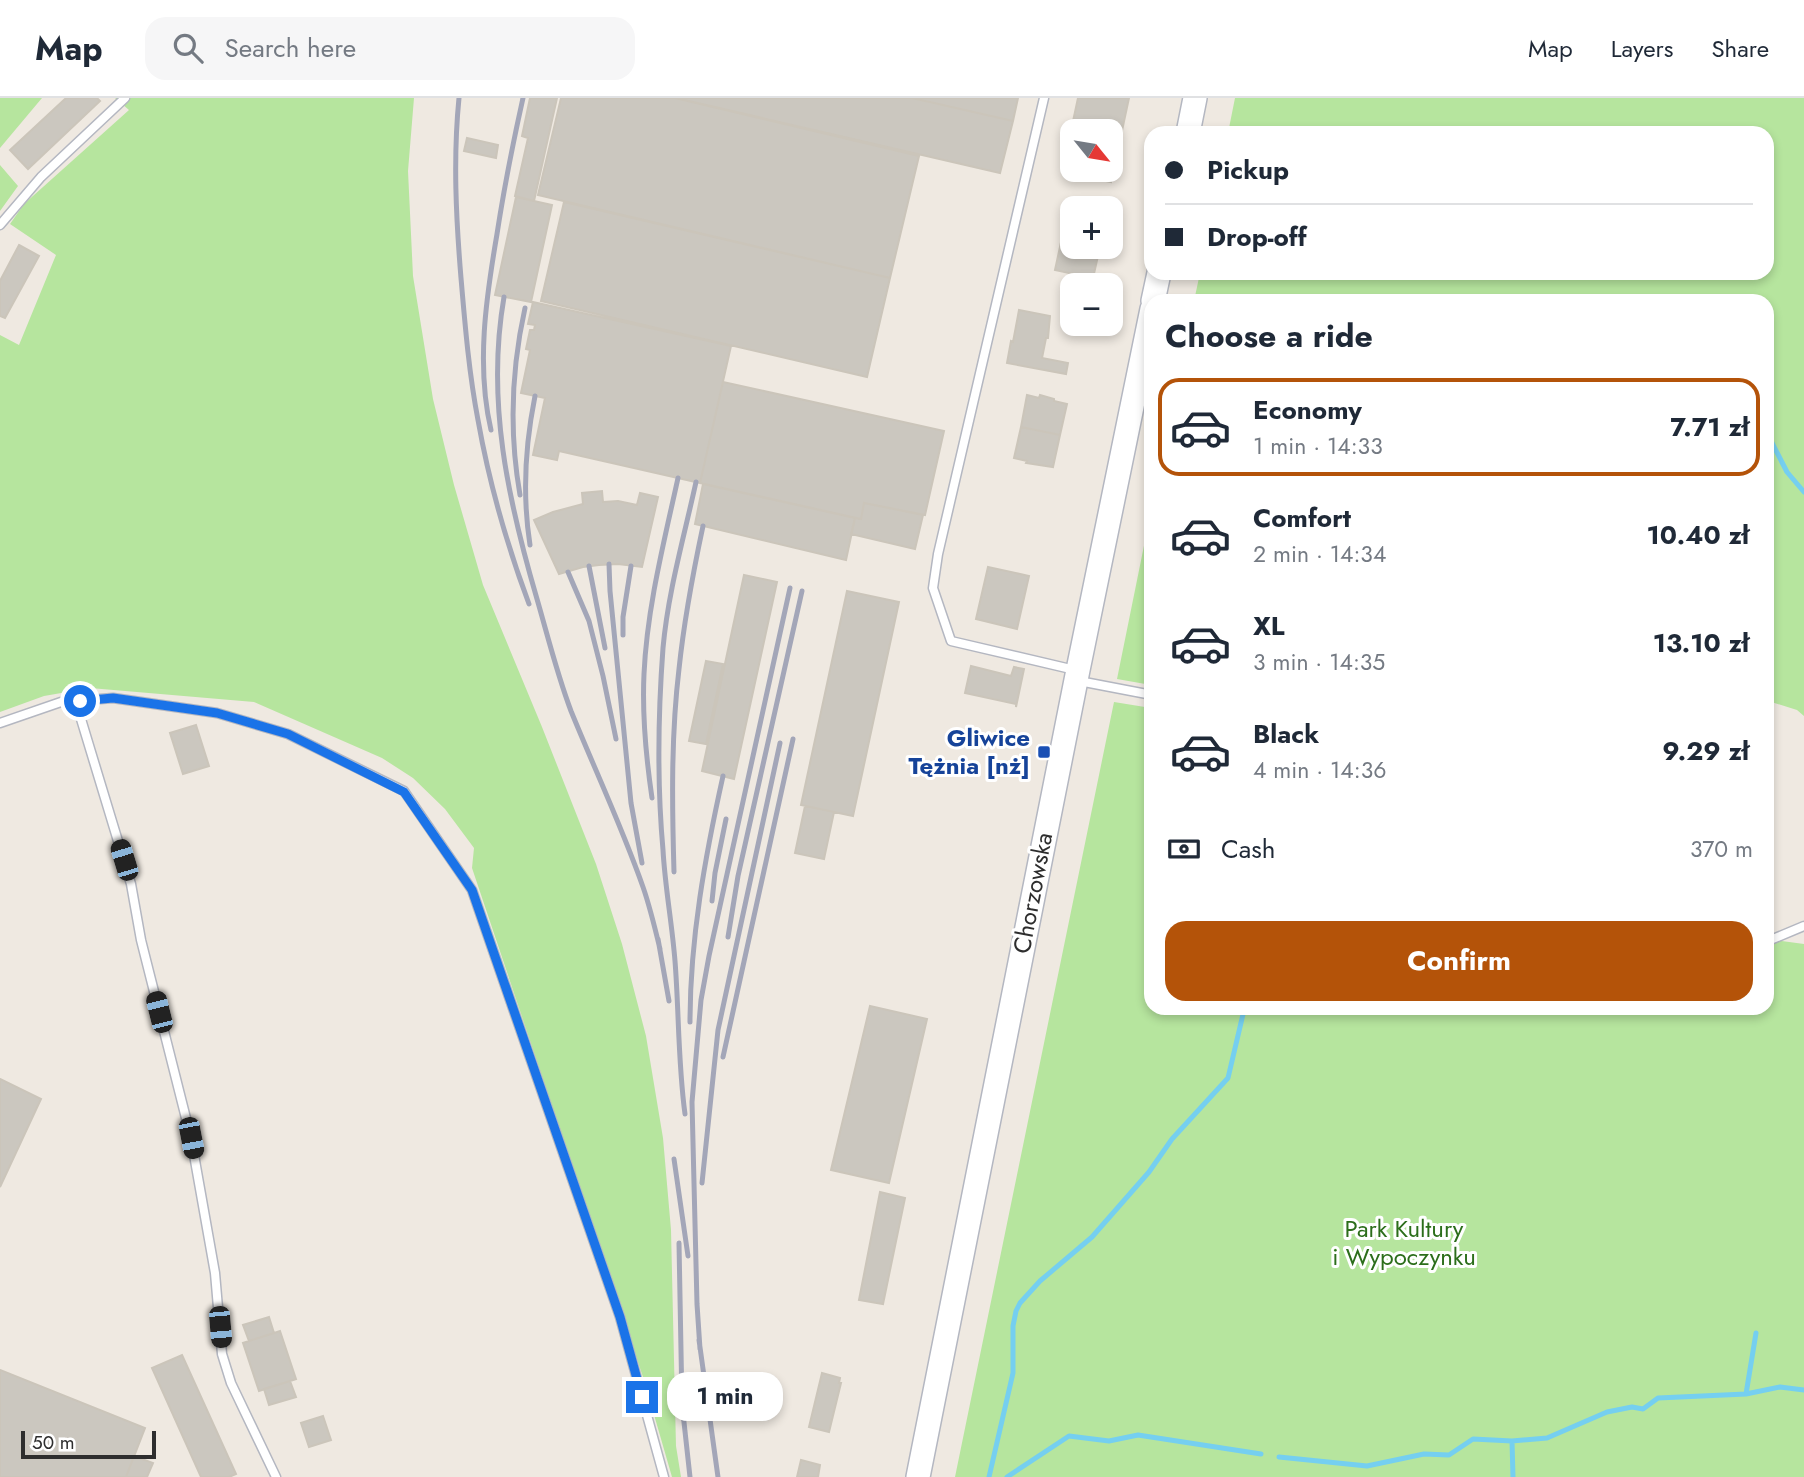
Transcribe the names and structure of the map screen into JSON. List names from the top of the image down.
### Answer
{
  "streets": {
    "main road": ["Chorzowska"]
  },
  "parks": ["Park Kultury i Wypoczynku"],
  "places": {
    "transit": ["Gliwice Tężnia [nż]"]
  },
  "scale_bar": "50 m",
  "north": "bottom right",
  "page": {
    "header": "Map",
    "search": "Search here",
    "nav": ["Map", "Layers", "Share"],
    "map_buttons": ["+", "−"],
    "banner": ["Pickup", "Drop-off"],
    "heading": "Choose a ride",
    "list": [
      {
        "name": "Economy",
        "note": "1 min · 14:33",
        "value": "7.71 zł"
      },
      {
        "name": "Comfort",
        "note": "2 min · 14:34",
        "value": "10.40 zł"
      },
      {
        "name": "XL",
        "note": "3 min · 14:35",
        "value": "13.10 zł"
      },
      {
        "name": "Black",
        "note": "4 min · 14:36",
        "value": "9.29 zł"
      }
    ],
    "pay": ["Cash", "370 m"],
    "buttons": "Confirm",
    "bubble": "1 min",
    "scale": "50 m"
  }
}
